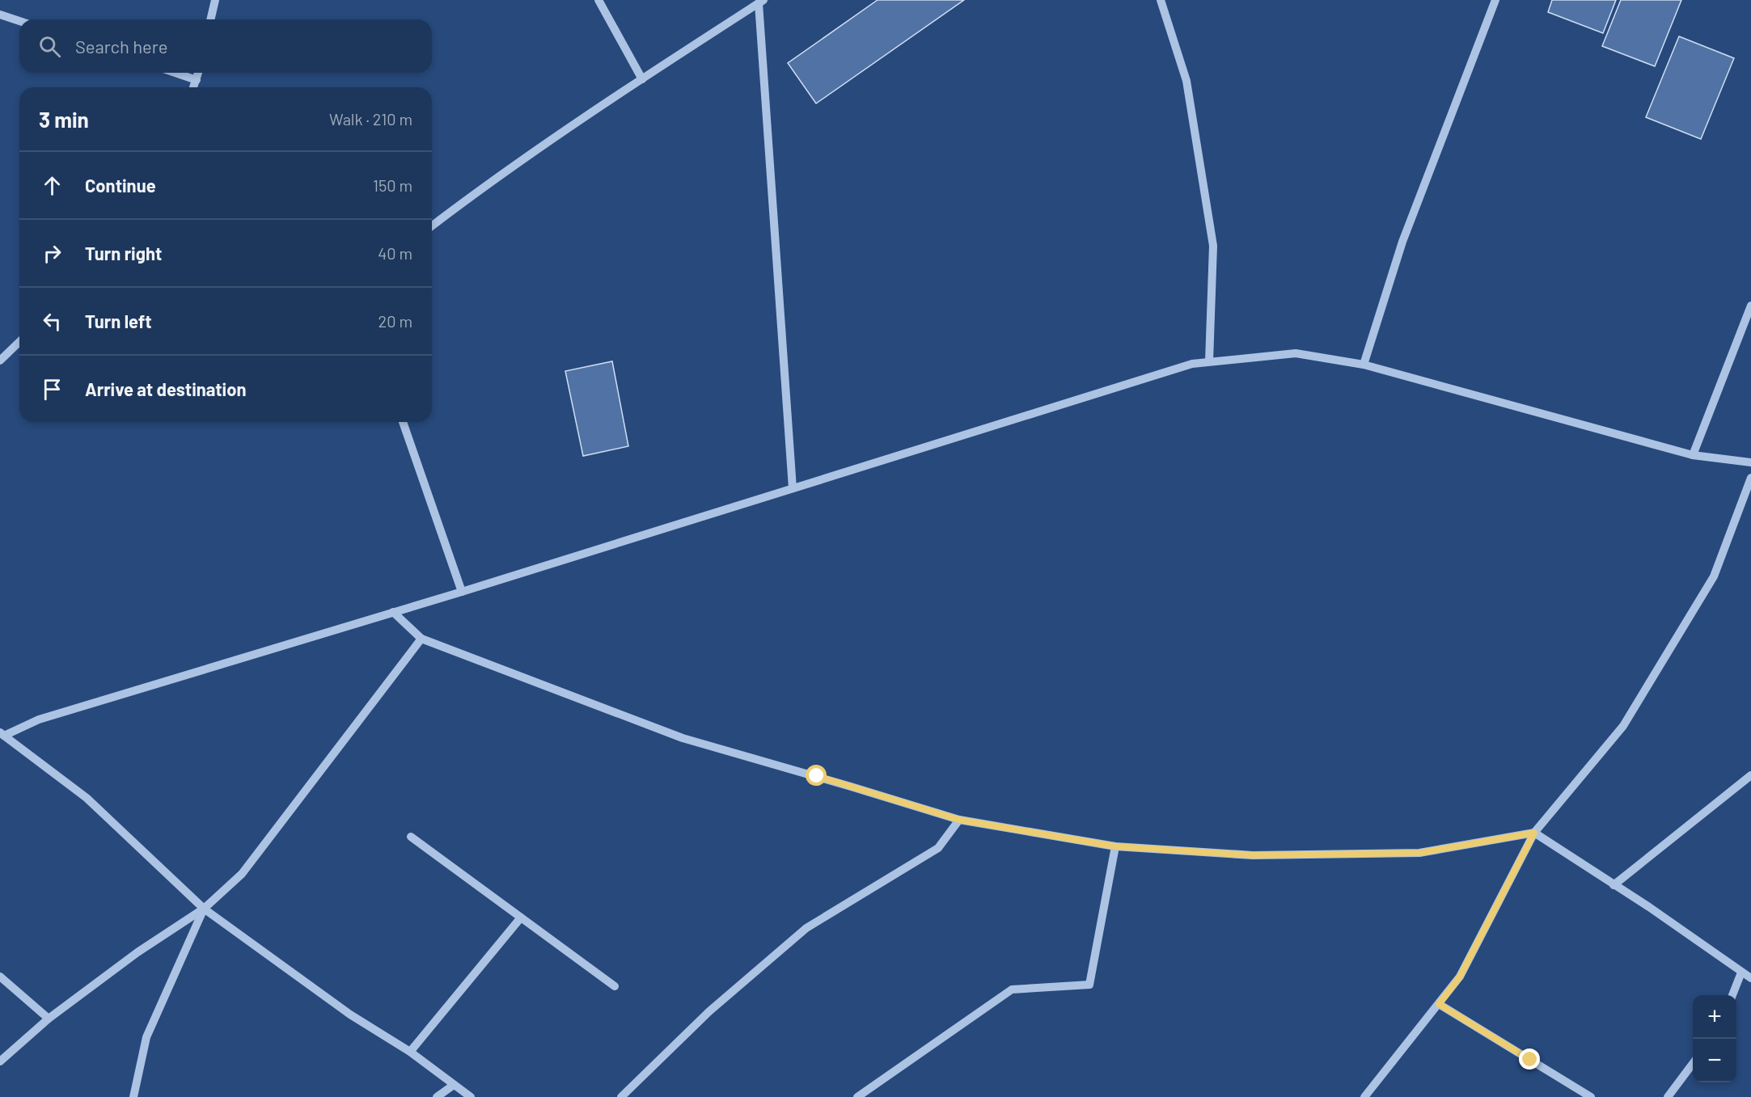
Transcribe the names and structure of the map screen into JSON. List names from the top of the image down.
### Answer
{
  "page": {
    "search": "Search here",
    "heading": ["3 min", "Walk · 210 m"],
    "list": [
      ["Continue", "150 m"],
      ["Turn right", "40 m"],
      ["Turn left", "20 m"],
      "Arrive at destination"
    ],
    "map_buttons": ["+", "−"]
  }
}
